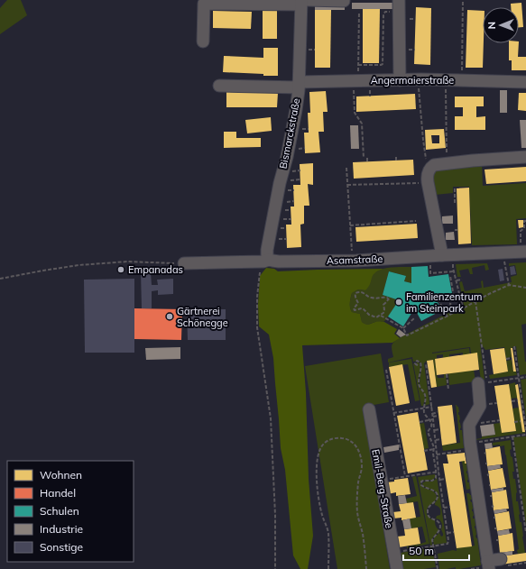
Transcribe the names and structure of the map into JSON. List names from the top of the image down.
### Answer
{
  "streets": {
    "street": [
      "Angermaierstraße",
      "Bismarckstraße",
      "Asamstraße",
      "Emil-Berg-Straße"
    ]
  },
  "crossings": [
    ["Angermaierstraße", "Bismarckstraße"],
    ["Bismarckstraße", "Asamstraße"]
  ],
  "places": ["Empanadas", "Familienzentrum im Steinpark", "Gärtnerei Schönegge"],
  "legend": [
    "Wohnen",
    "Handel",
    "Schulen",
    "Industrie",
    "Sonstige"
  ],
  "scale_bar": "50 m",
  "north": "left"
}
